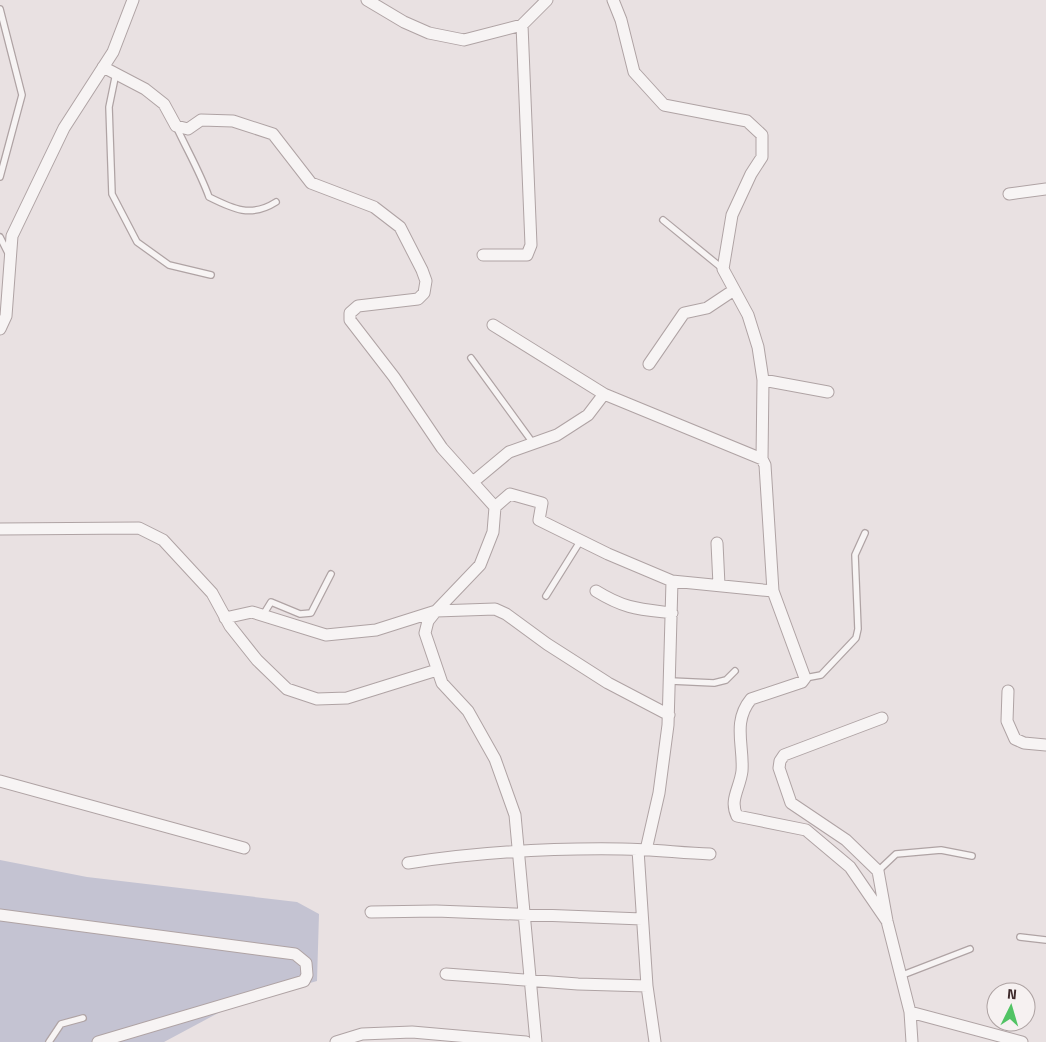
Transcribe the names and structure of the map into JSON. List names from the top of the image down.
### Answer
{
  "north": "top"
}
